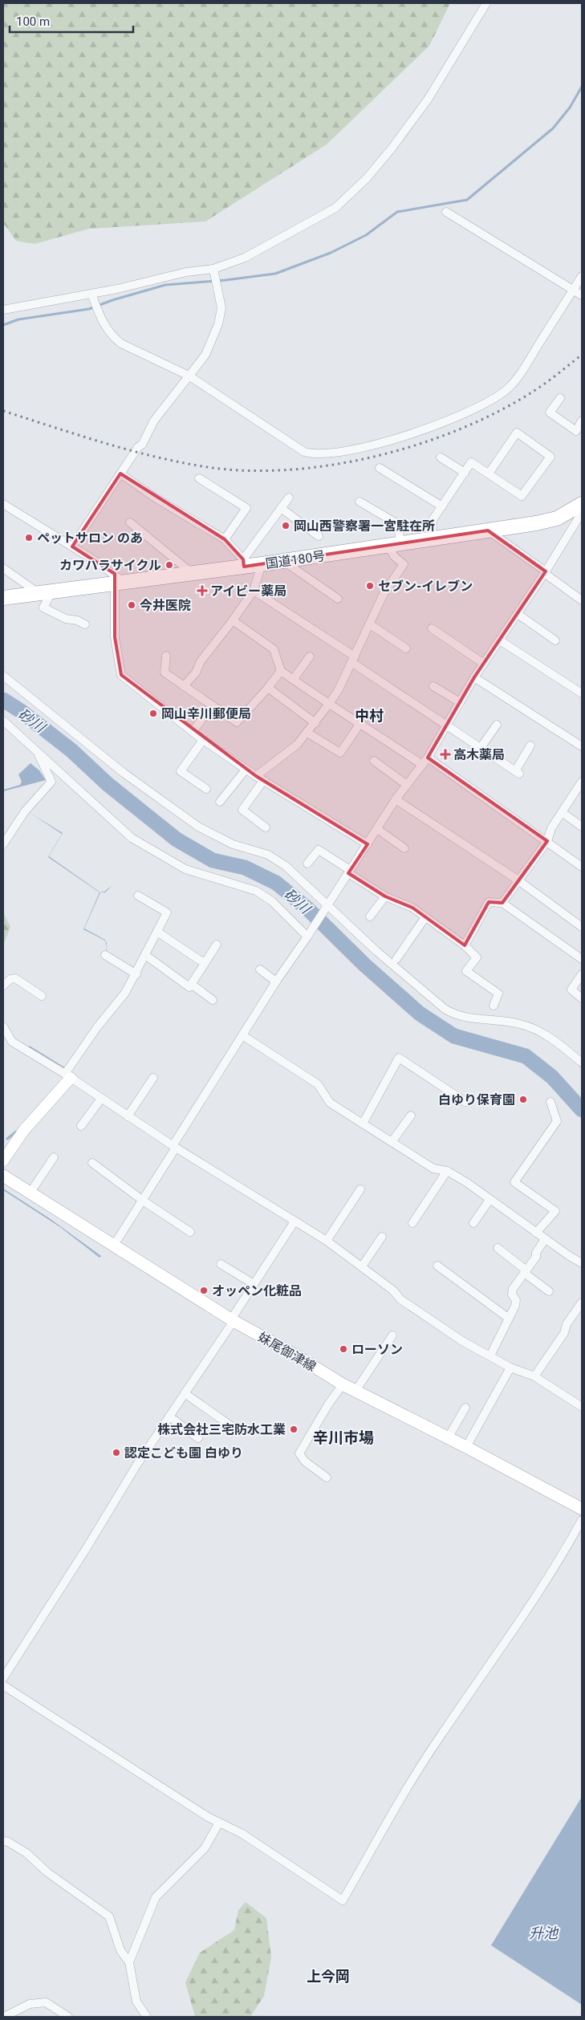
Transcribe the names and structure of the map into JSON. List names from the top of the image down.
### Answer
{
  "streets": {
    "highway": ["国道180号"],
    "main road": ["妹尾御津線"]
  },
  "districts": ["中村", "辛川市場", "上今岡"],
  "water": ["砂川", "升池"],
  "places": {
    "other": [
      "岡山西警察署一宮駐在所",
      "ペットサロン のあ",
      "カワハラサイクル",
      "セブン-イレブン",
      "今井医院",
      "岡山辛川郵便局",
      "白ゆり保育園",
      "オッペン化粧品",
      "ローソン",
      "株式会社三宅防水工業",
      "認定こども園 白ゆり"
    ],
    "health": ["アイビー薬局", "高木薬局"]
  },
  "scale_bar": "100 m"
}
